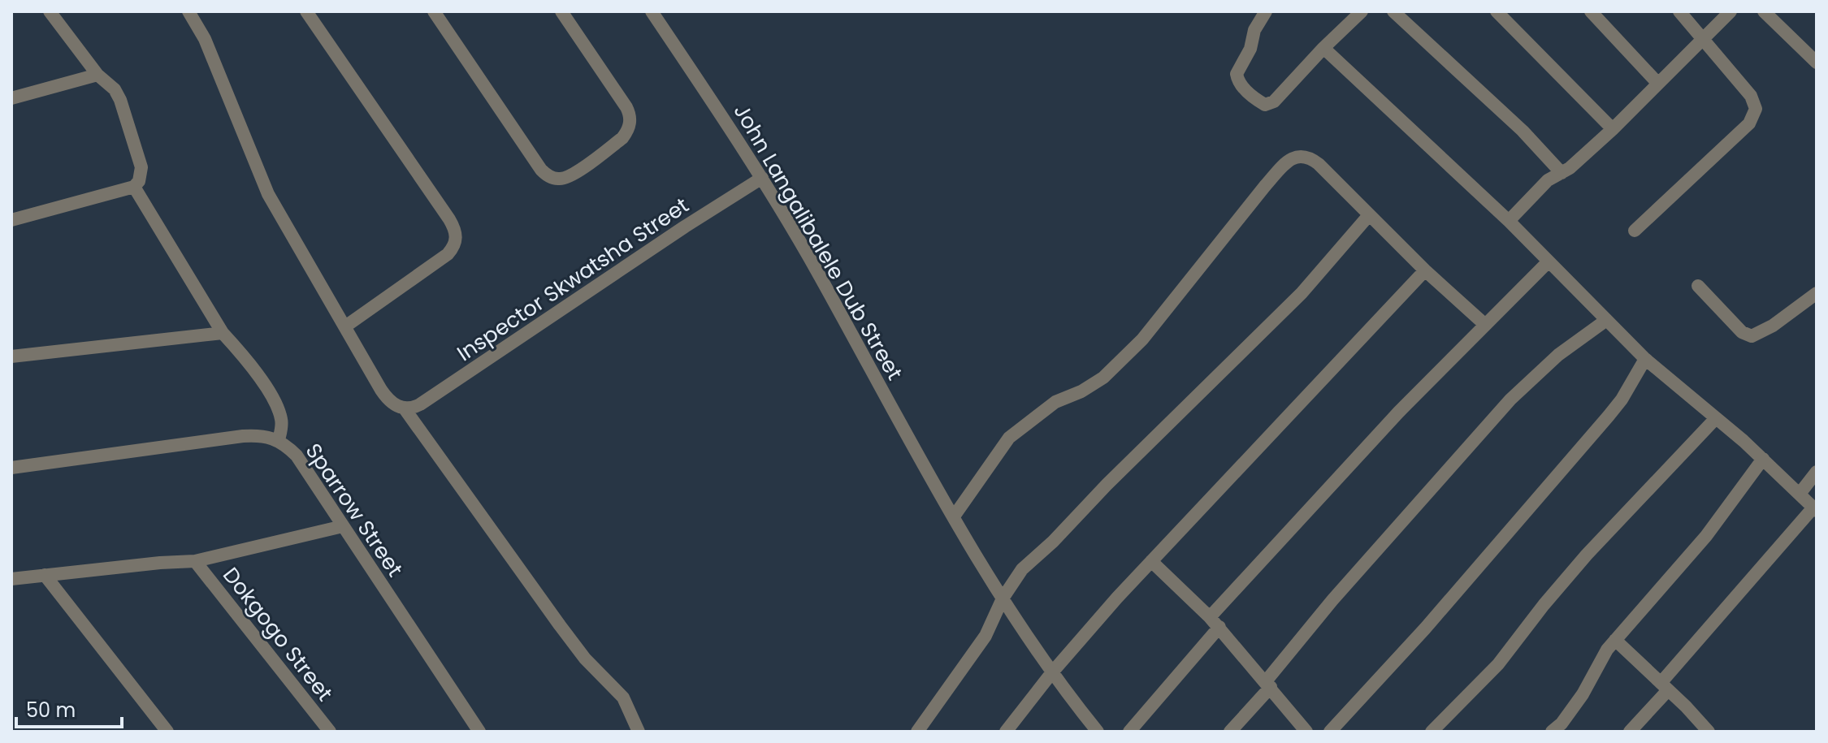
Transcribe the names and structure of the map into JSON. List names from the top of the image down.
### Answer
{
  "streets": {
    "street": [
      "John Langalibalele Dub Street",
      "Inspector Skwatsha Street",
      "Sparrow Street",
      "Dokgogo Street"
    ]
  },
  "crossings": [
    ["John Langalibalele Dub Street", "Inspector Skwatsha Street"],
    ["Sparrow Street", "Dokgogo Street"]
  ],
  "scale_bar": "50 m"
}
